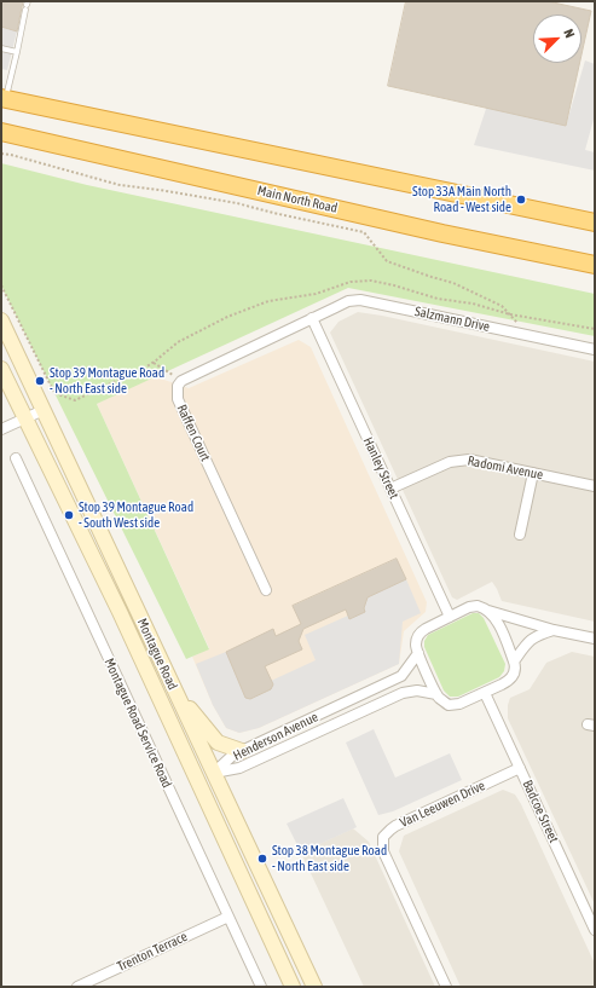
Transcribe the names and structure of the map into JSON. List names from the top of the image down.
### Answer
{
  "streets": {
    "highway": ["Main North Road"],
    "main road": ["Montague Road"],
    "street": [
      "Salzmann Drive",
      "Raffen Court",
      "Hanley Street",
      "Radomi Avenue",
      "Montague Road Service Road",
      "Henderson Avenue",
      "Van Leeuwen Drive",
      "Badcoe Street",
      "Trenton Terrace"
    ]
  },
  "crossings": [
    ["Salzmann Drive", "Raffen Court"],
    ["Salzmann Drive", "Hanley Street"],
    ["Raffen Court", "Hanley Street"],
    ["Hanley Street", "Radomi Avenue"],
    ["Hanley Street", "Henderson Avenue"],
    ["Hanley Street", "Badcoe Street"],
    ["Montague Road", "Henderson Avenue"],
    ["Montague Road Service Road", "Trenton Terrace"],
    ["Henderson Avenue", "Badcoe Street"],
    ["Van Leeuwen Drive", "Badcoe Street"]
  ],
  "places": [
    "Stop 33A Main North Road - West side",
    "Stop 39 Montague Road - North East side",
    "Stop 39 Montague Road - South West side",
    "Stop 38 Montague Road - North East side"
  ],
  "north": "top right"
}
